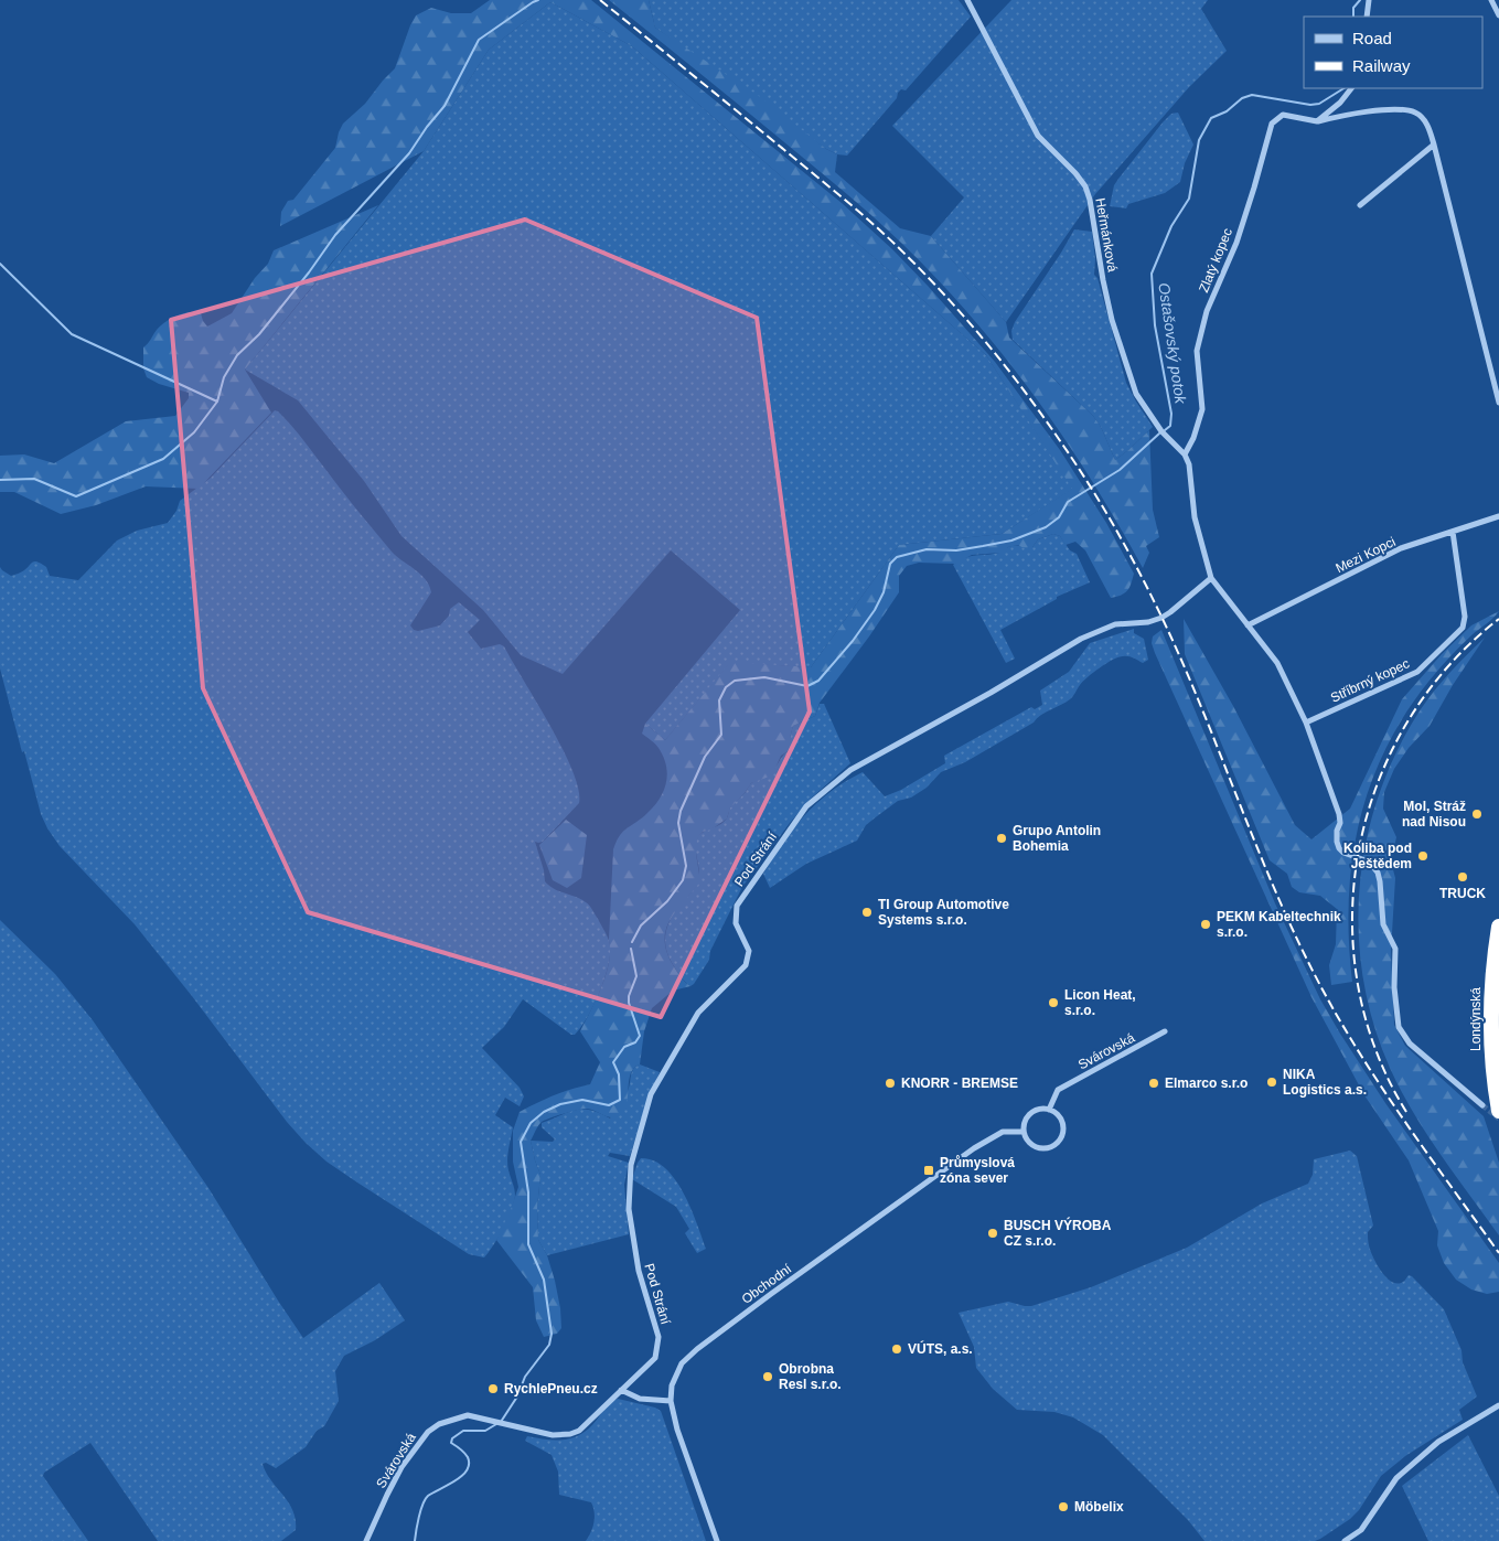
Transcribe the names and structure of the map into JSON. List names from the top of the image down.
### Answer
{
  "streets": {
    "highway": ["Londýnská"],
    "street": [
      "Heřmánková",
      "Zlatý kopec",
      "Mezi Kopci",
      "Stříbrný kopec",
      "Pod Strání",
      "Svárovská",
      "Obchodní"
    ]
  },
  "crossings": [
    ["Heřmánková", "Zlatý kopec"],
    ["Mezi Kopci", "Stříbrný kopec"],
    ["Pod Strání", "Svárovská"],
    ["Svárovská", "Obchodní"]
  ],
  "water": ["Ostašovský potok"],
  "places": {
    "other": [
      "Mol, Stráž nad Nisou",
      "Grupo Antolin Bohemia",
      "Koliba pod Ještědem",
      "TRUCK",
      "TI Group Automotive Systems s.r.o.",
      "PEKM Kabeltechnik s.r.o.",
      "Licon Heat, s.r.o.",
      "NIKA Logistics a.s.",
      "KNORR - BREMSE",
      "Elmarco s.r.o",
      "BUSCH VÝROBA CZ s.r.o.",
      "VÚTS, a.s.",
      "Obrobna Resl s.r.o.",
      "RychlePneu.cz",
      "Möbelix"
    ],
    "transit": ["Průmyslová zóna sever"]
  },
  "legend": ["Road", "Railway"]
}
